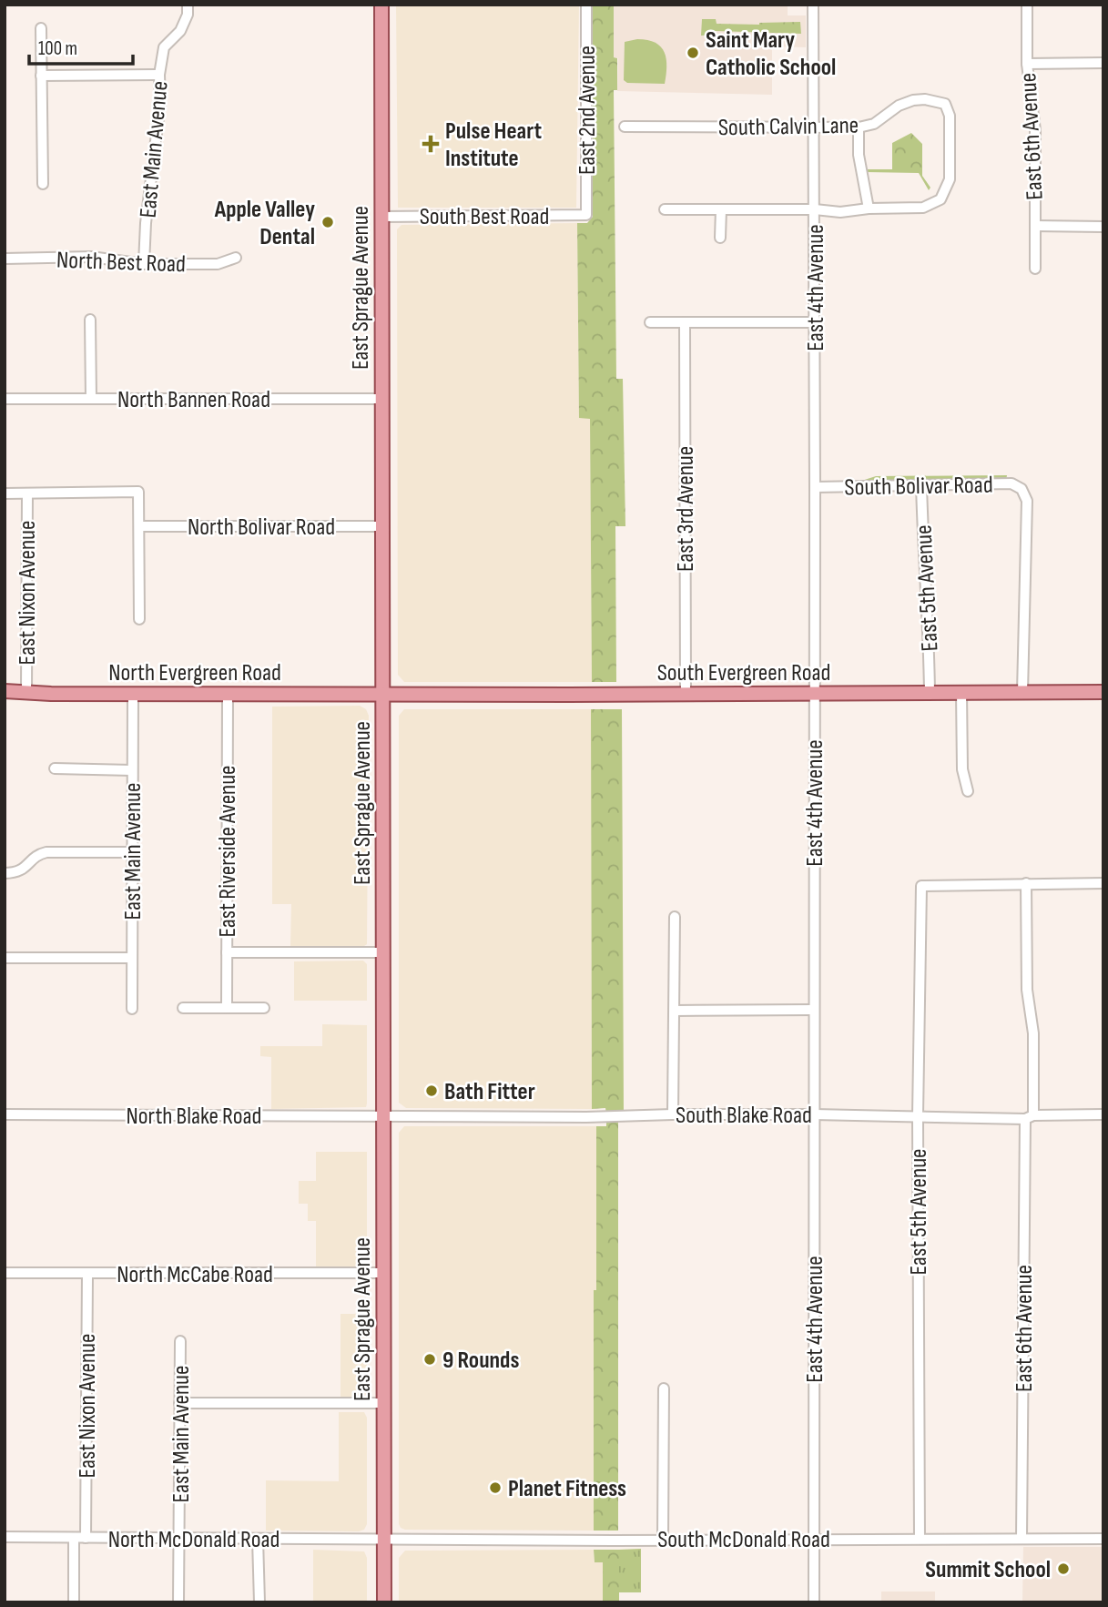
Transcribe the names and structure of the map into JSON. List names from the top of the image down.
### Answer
{
  "streets": {
    "main road": ["East Sprague Avenue", "North Evergreen Road", "South Evergreen Road"],
    "street": [
      "East 2nd Avenue",
      "South Calvin Lane",
      "East 6th Avenue",
      "East Main Avenue",
      "South Best Road",
      "North Best Road",
      "East 4th Avenue",
      "North Bannen Road",
      "South Bolivar Road",
      "East 3rd Avenue",
      "North Bolivar Road",
      "East 5th Avenue",
      "East Nixon Avenue",
      "East Riverside Avenue",
      "South Blake Road",
      "North Blake Road",
      "North McCabe Road",
      "North McDonald Road",
      "South McDonald Road"
    ]
  },
  "crossings": [
    ["East 2nd Avenue", "South Best Road"],
    ["South Calvin Lane", "East 4th Avenue"],
    ["East 6th Avenue", "East 5th Avenue"],
    ["East 6th Avenue", "South Blake Road"],
    ["East 6th Avenue", "South McDonald Road"],
    ["East Main Avenue", "North Best Road"],
    ["East Main Avenue", "North Evergreen Road"],
    ["East Main Avenue", "North McDonald Road"],
    ["South Best Road", "East Sprague Avenue"],
    ["East Sprague Avenue", "North Bannen Road"],
    ["East Sprague Avenue", "North Bolivar Road"],
    ["East Sprague Avenue", "North Evergreen Road"],
    ["East Sprague Avenue", "South Evergreen Road"],
    ["East Sprague Avenue", "South Blake Road"],
    ["East Sprague Avenue", "North Blake Road"],
    ["East Sprague Avenue", "North McCabe Road"],
    ["East Sprague Avenue", "North McDonald Road"],
    ["East Sprague Avenue", "South McDonald Road"],
    ["East 4th Avenue", "South Bolivar Road"],
    ["East 4th Avenue", "South Evergreen Road"],
    ["East 4th Avenue", "South Blake Road"],
    ["East 4th Avenue", "South McDonald Road"],
    ["South Bolivar Road", "East 5th Avenue"],
    ["South Bolivar Road", "South Evergreen Road"],
    ["East 3rd Avenue", "South Evergreen Road"],
    ["East 5th Avenue", "South Evergreen Road"],
    ["East 5th Avenue", "South Blake Road"],
    ["East 5th Avenue", "South McDonald Road"],
    ["East Nixon Avenue", "North Evergreen Road"],
    ["East Nixon Avenue", "North McCabe Road"],
    ["East Nixon Avenue", "North McDonald Road"],
    ["North Evergreen Road", "South Evergreen Road"],
    ["North Evergreen Road", "East Riverside Avenue"],
    ["South Blake Road", "North Blake Road"],
    ["North McDonald Road", "South McDonald Road"]
  ],
  "places": {
    "other": [
      "Saint Mary Catholic School",
      "Apple Valley Dental",
      "Bath Fitter",
      "9 Rounds",
      "Planet Fitness",
      "Summit School"
    ],
    "health": ["Pulse Heart Institute"]
  },
  "scale_bar": "100 m"
}
